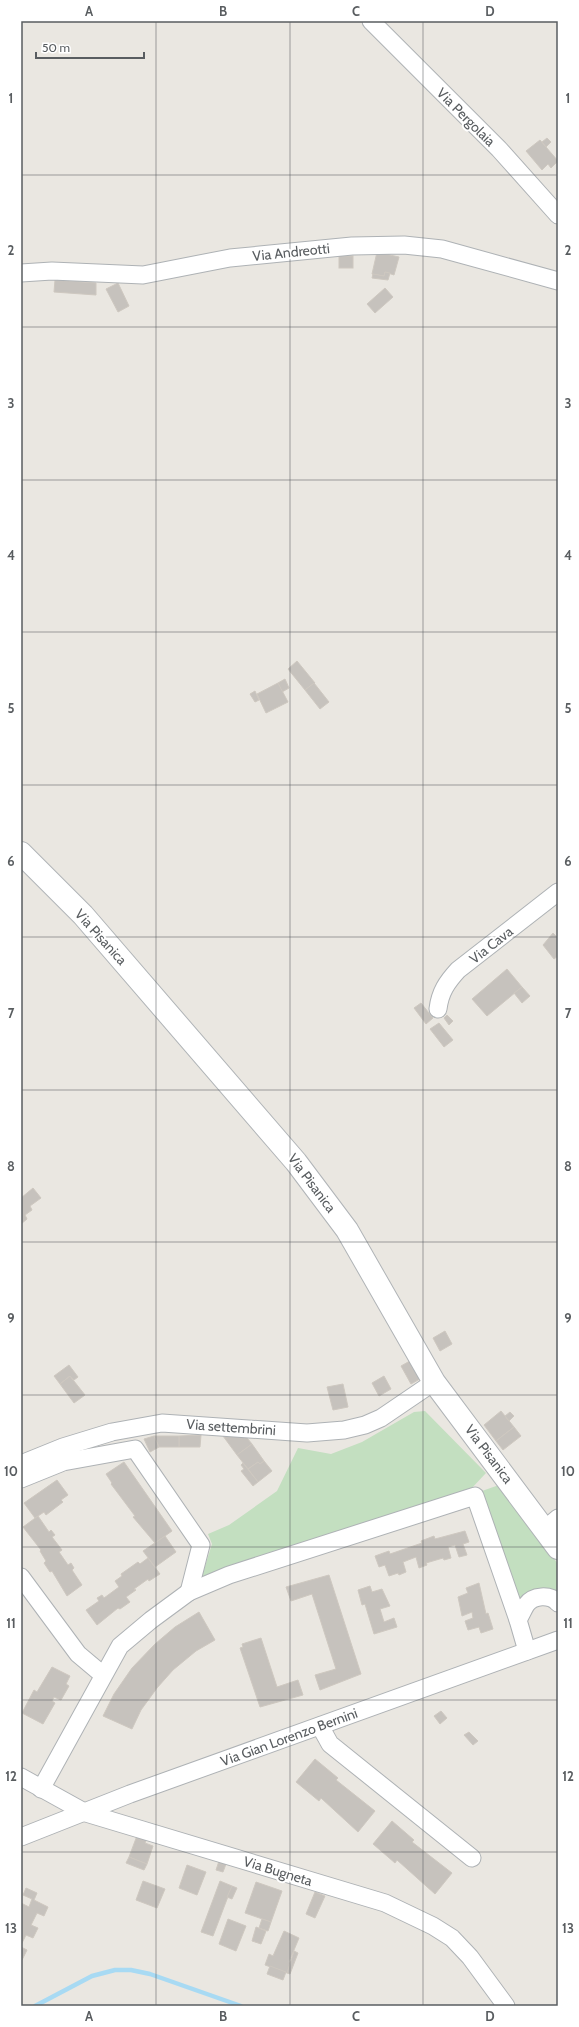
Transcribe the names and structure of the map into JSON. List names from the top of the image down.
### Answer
{
  "streets": {
    "street": [
      "Via Pergolaia",
      "Via Andreotti",
      "Via Pisanica",
      "Via Cava",
      "Via settembrini",
      "Via Gian Lorenzo Bernini",
      "Via Bugneta"
    ]
  },
  "crossings": [
    ["Via Pisanica", "Via settembrini"],
    ["Via Gian Lorenzo Bernini", "Via Bugneta"]
  ],
  "scale_bar": "50 m",
  "grid": {
    "columns": [
      "A",
      "B",
      "C",
      "D"
    ],
    "rows": [
      "1",
      "2",
      "3",
      "4",
      "5",
      "6",
      "7",
      "8",
      "9",
      "10",
      "11",
      "12",
      "13"
    ]
  }
}
